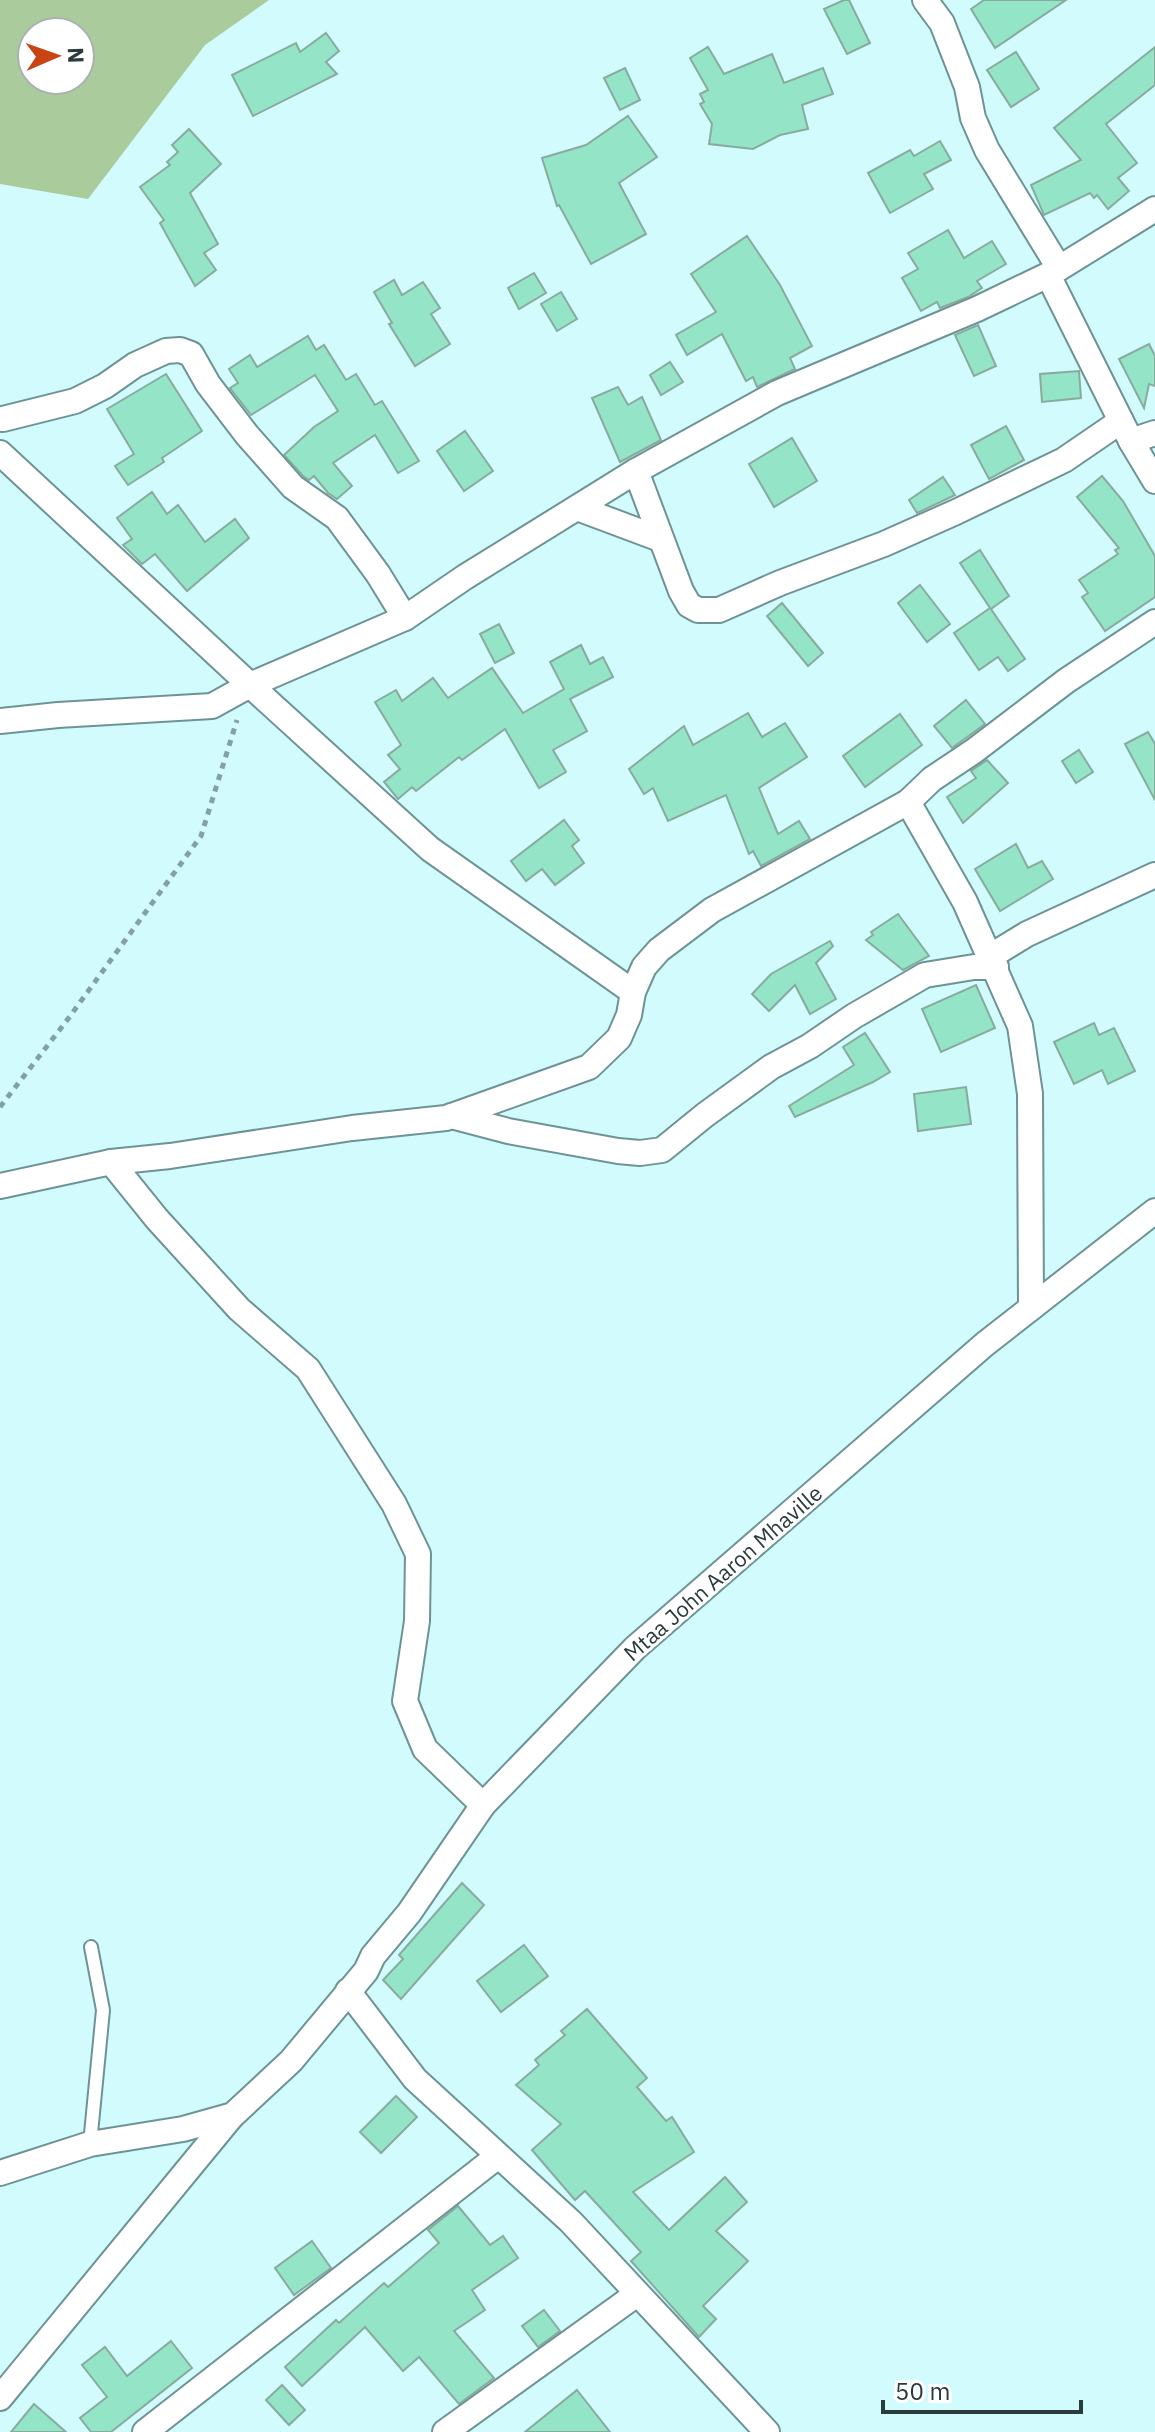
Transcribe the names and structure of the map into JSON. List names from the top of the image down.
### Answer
{
  "streets": {
    "street": ["Mtaa John Aaron Mhaville"]
  },
  "scale_bar": "50 m",
  "north": "right"
}
